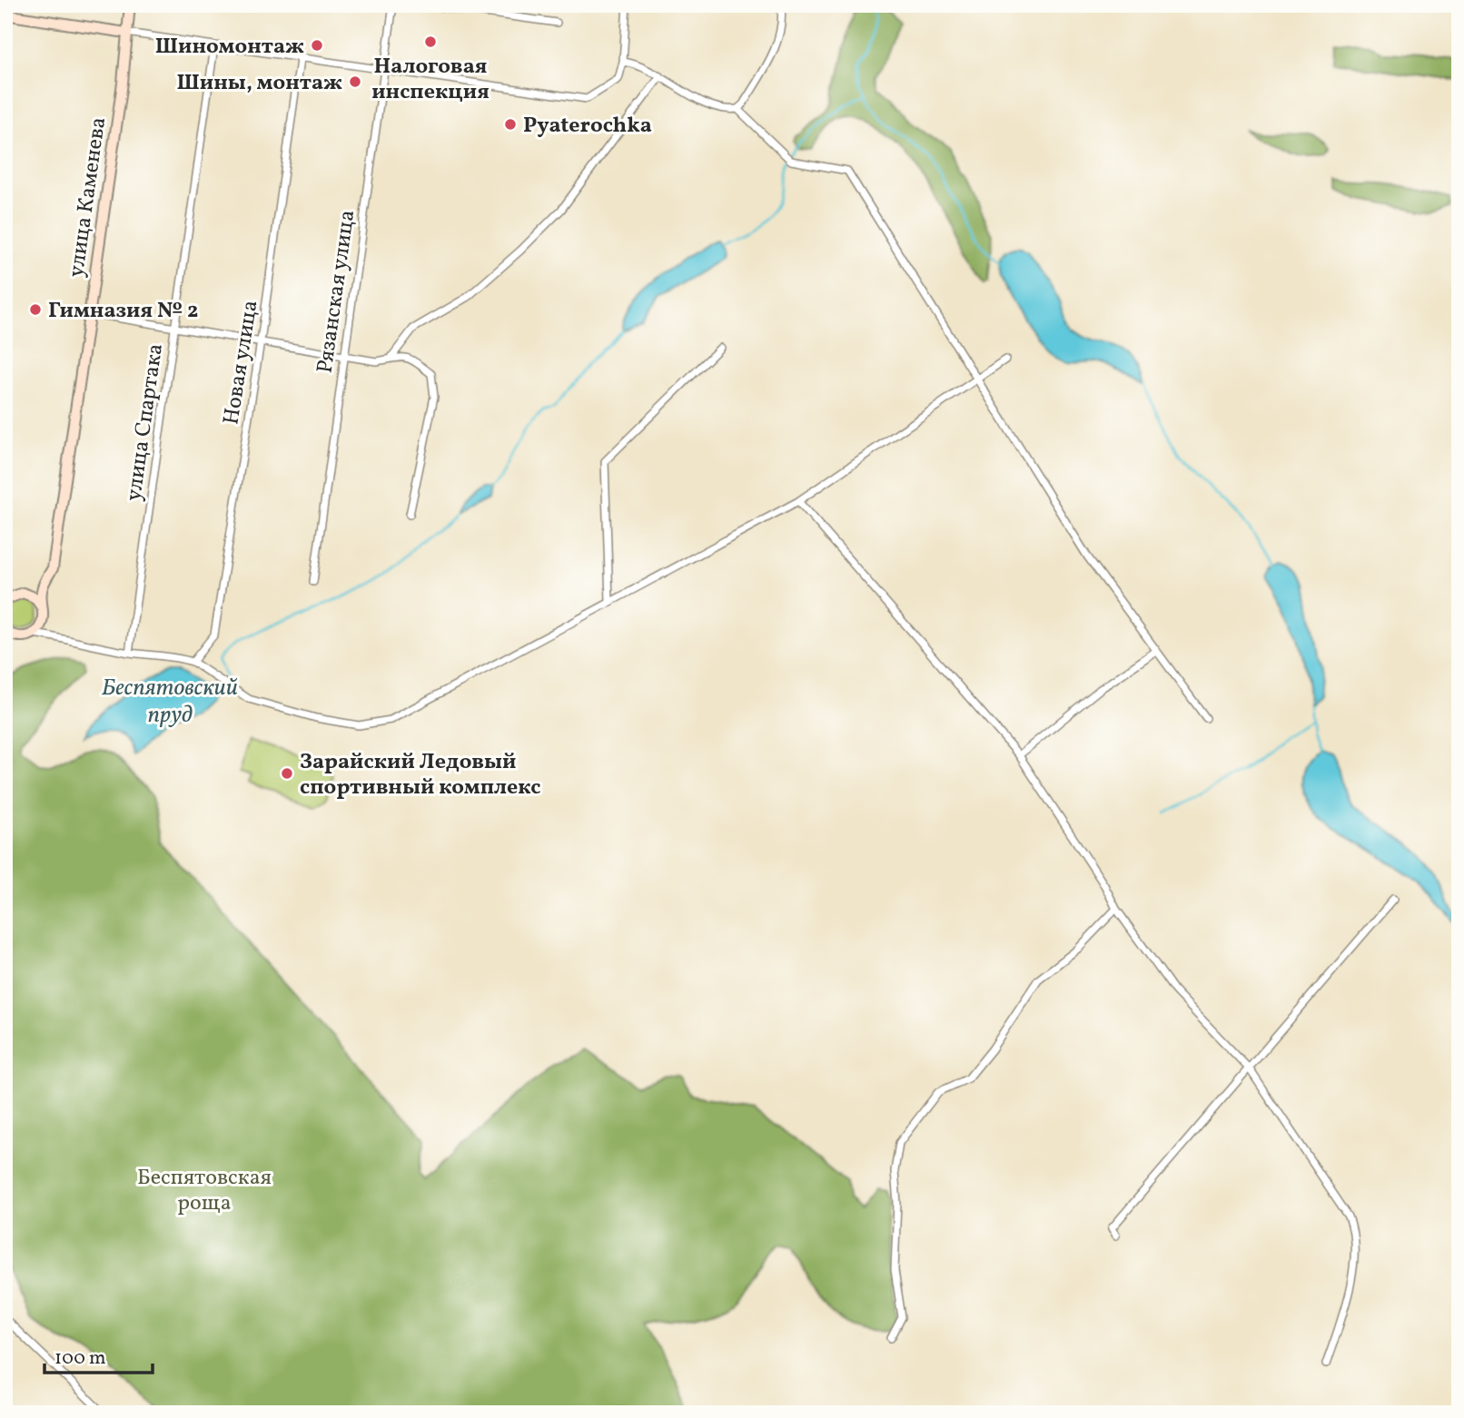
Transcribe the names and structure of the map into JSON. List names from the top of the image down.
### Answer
{
  "streets": {
    "main road": ["улица Каменева"],
    "street": ["Рязанская улица", "Новая улица", "улица Спартака"]
  },
  "water": ["Беспятовский пруд"],
  "parks": ["Беспятовская роща"],
  "places": [
    "Налоговая инспекция",
    "Шиномонтаж",
    "Шины, монтаж",
    "Pyaterochka",
    "Гимназия № 2",
    "Зарайский Ледовый спортивный комплекс"
  ],
  "scale_bar": "100 m"
}
